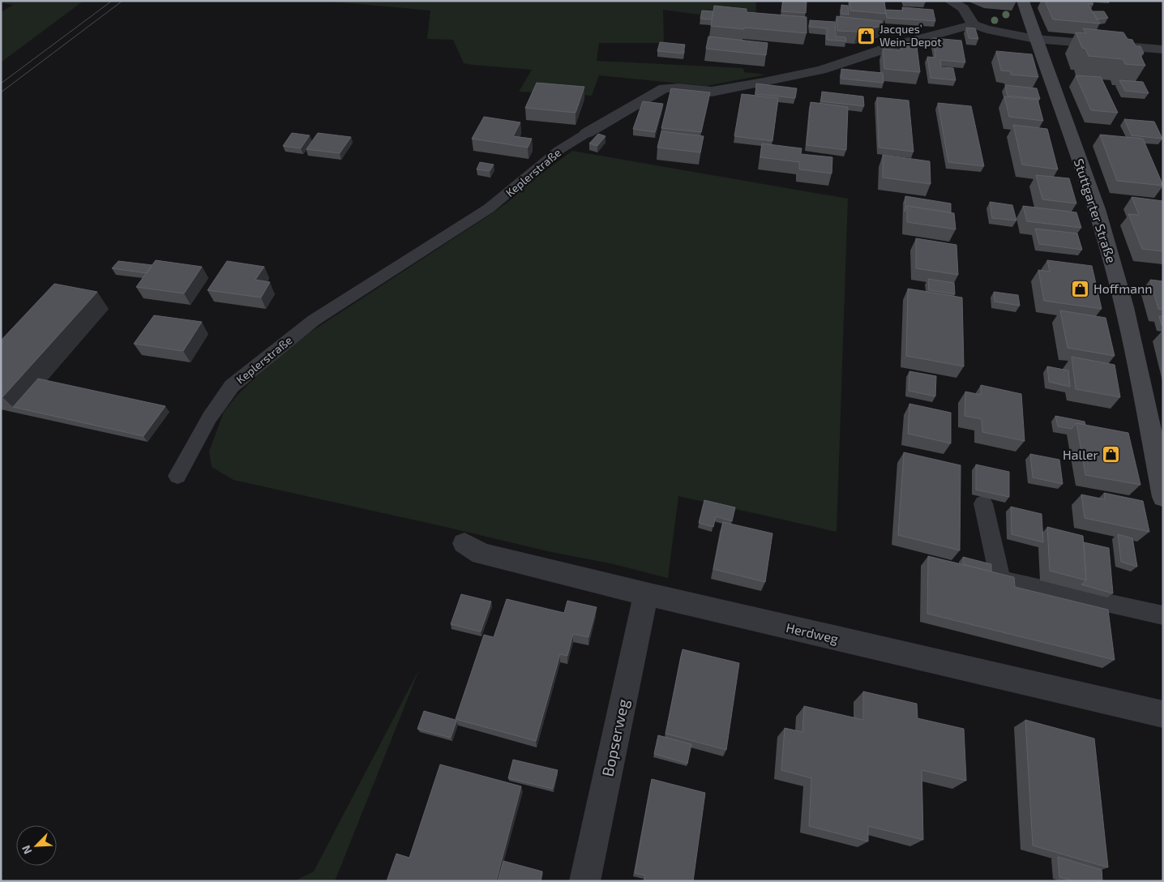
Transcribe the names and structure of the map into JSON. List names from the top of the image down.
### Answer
{
  "streets": {
    "main road": ["Stuttgarter Straße"],
    "street": ["Keplerstraße", "Herdweg", "Bopserweg"]
  },
  "crossings": [
    ["Herdweg", "Bopserweg"]
  ],
  "places": {
    "shop": ["Jacques’ Wein-Depot", "Hoffmann", "Haller"]
  },
  "north": "bottom left"
}
